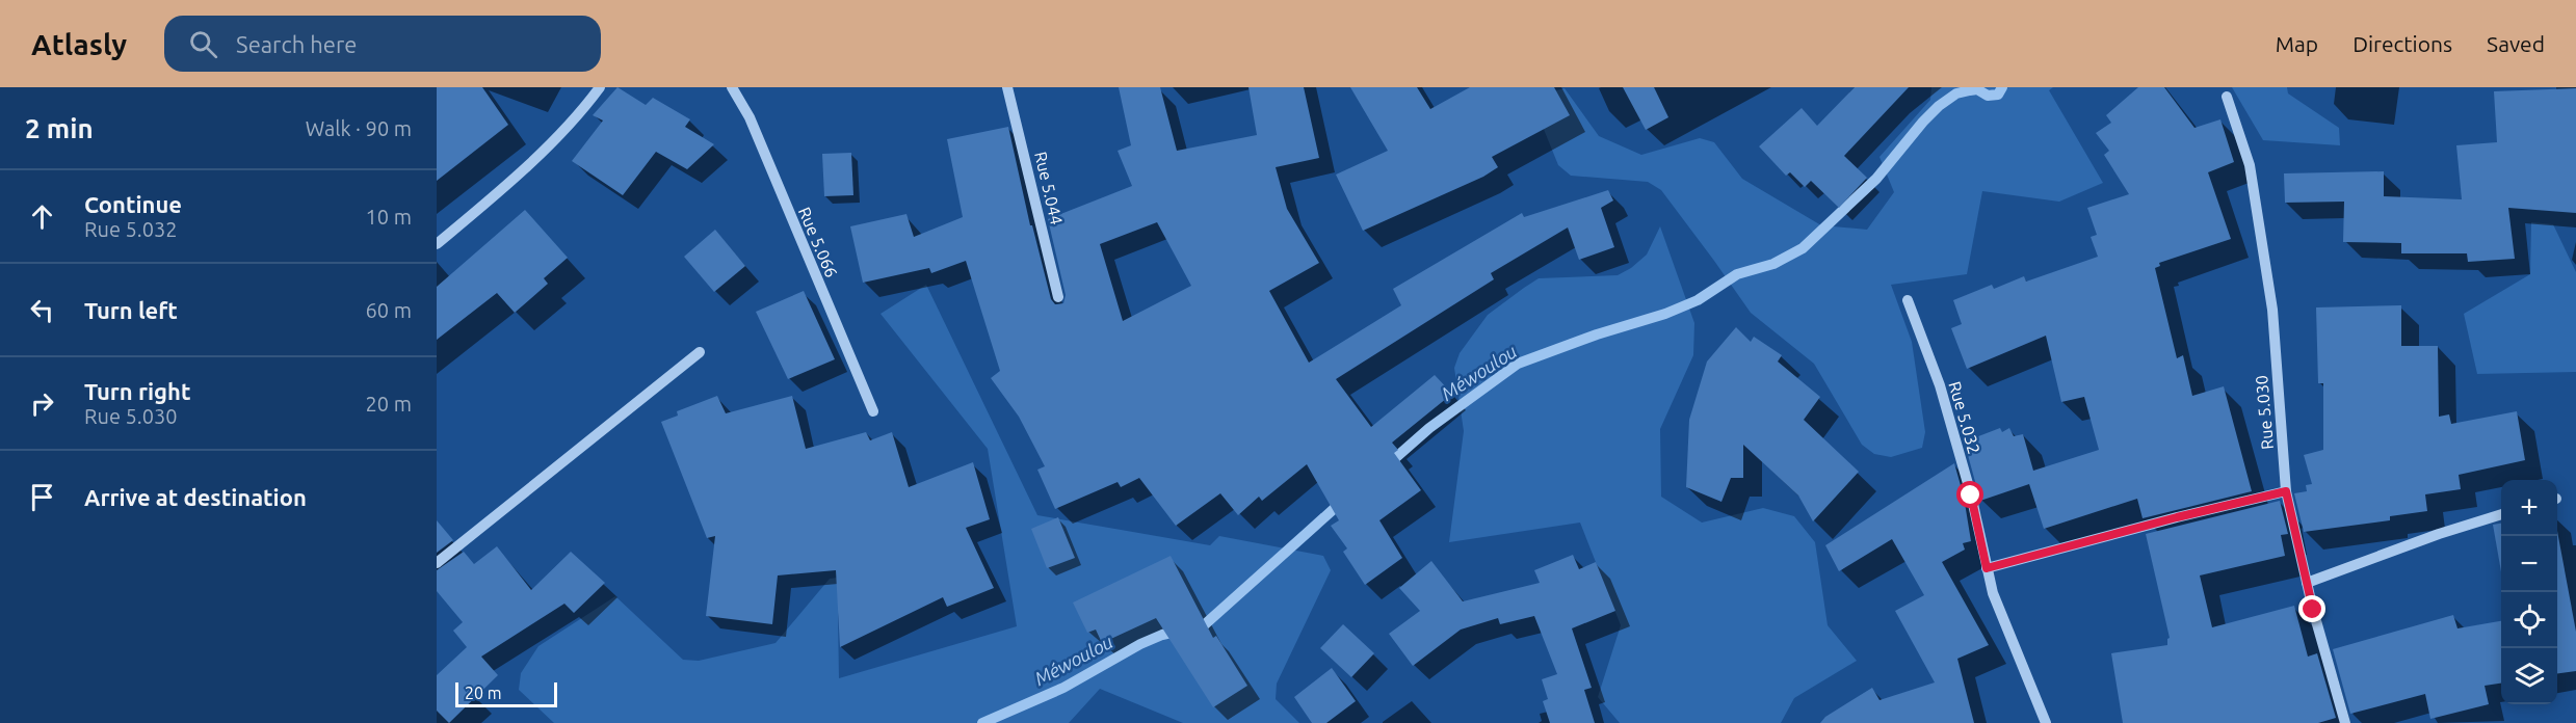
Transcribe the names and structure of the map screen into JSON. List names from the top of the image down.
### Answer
{
  "streets": {
    "street": [
      "Rue 5.044",
      "Rue 5.066",
      "Rue 5.030",
      "Rue 5.032"
    ]
  },
  "water": ["Méwoulou"],
  "scale_bar": "20 m",
  "page": {
    "header": "Atlasly",
    "search": "Search here",
    "nav": ["Map", "Directions", "Saved"],
    "heading": ["2 min", "Walk · 90 m"],
    "list": [
      ["Continue", "Rue 5.032", "10 m"],
      ["Turn left", "60 m"],
      ["Turn right", "Rue 5.030", "20 m"],
      "Arrive at destination"
    ],
    "map_buttons": ["+", "−"],
    "scale": "20 m"
  }
}
